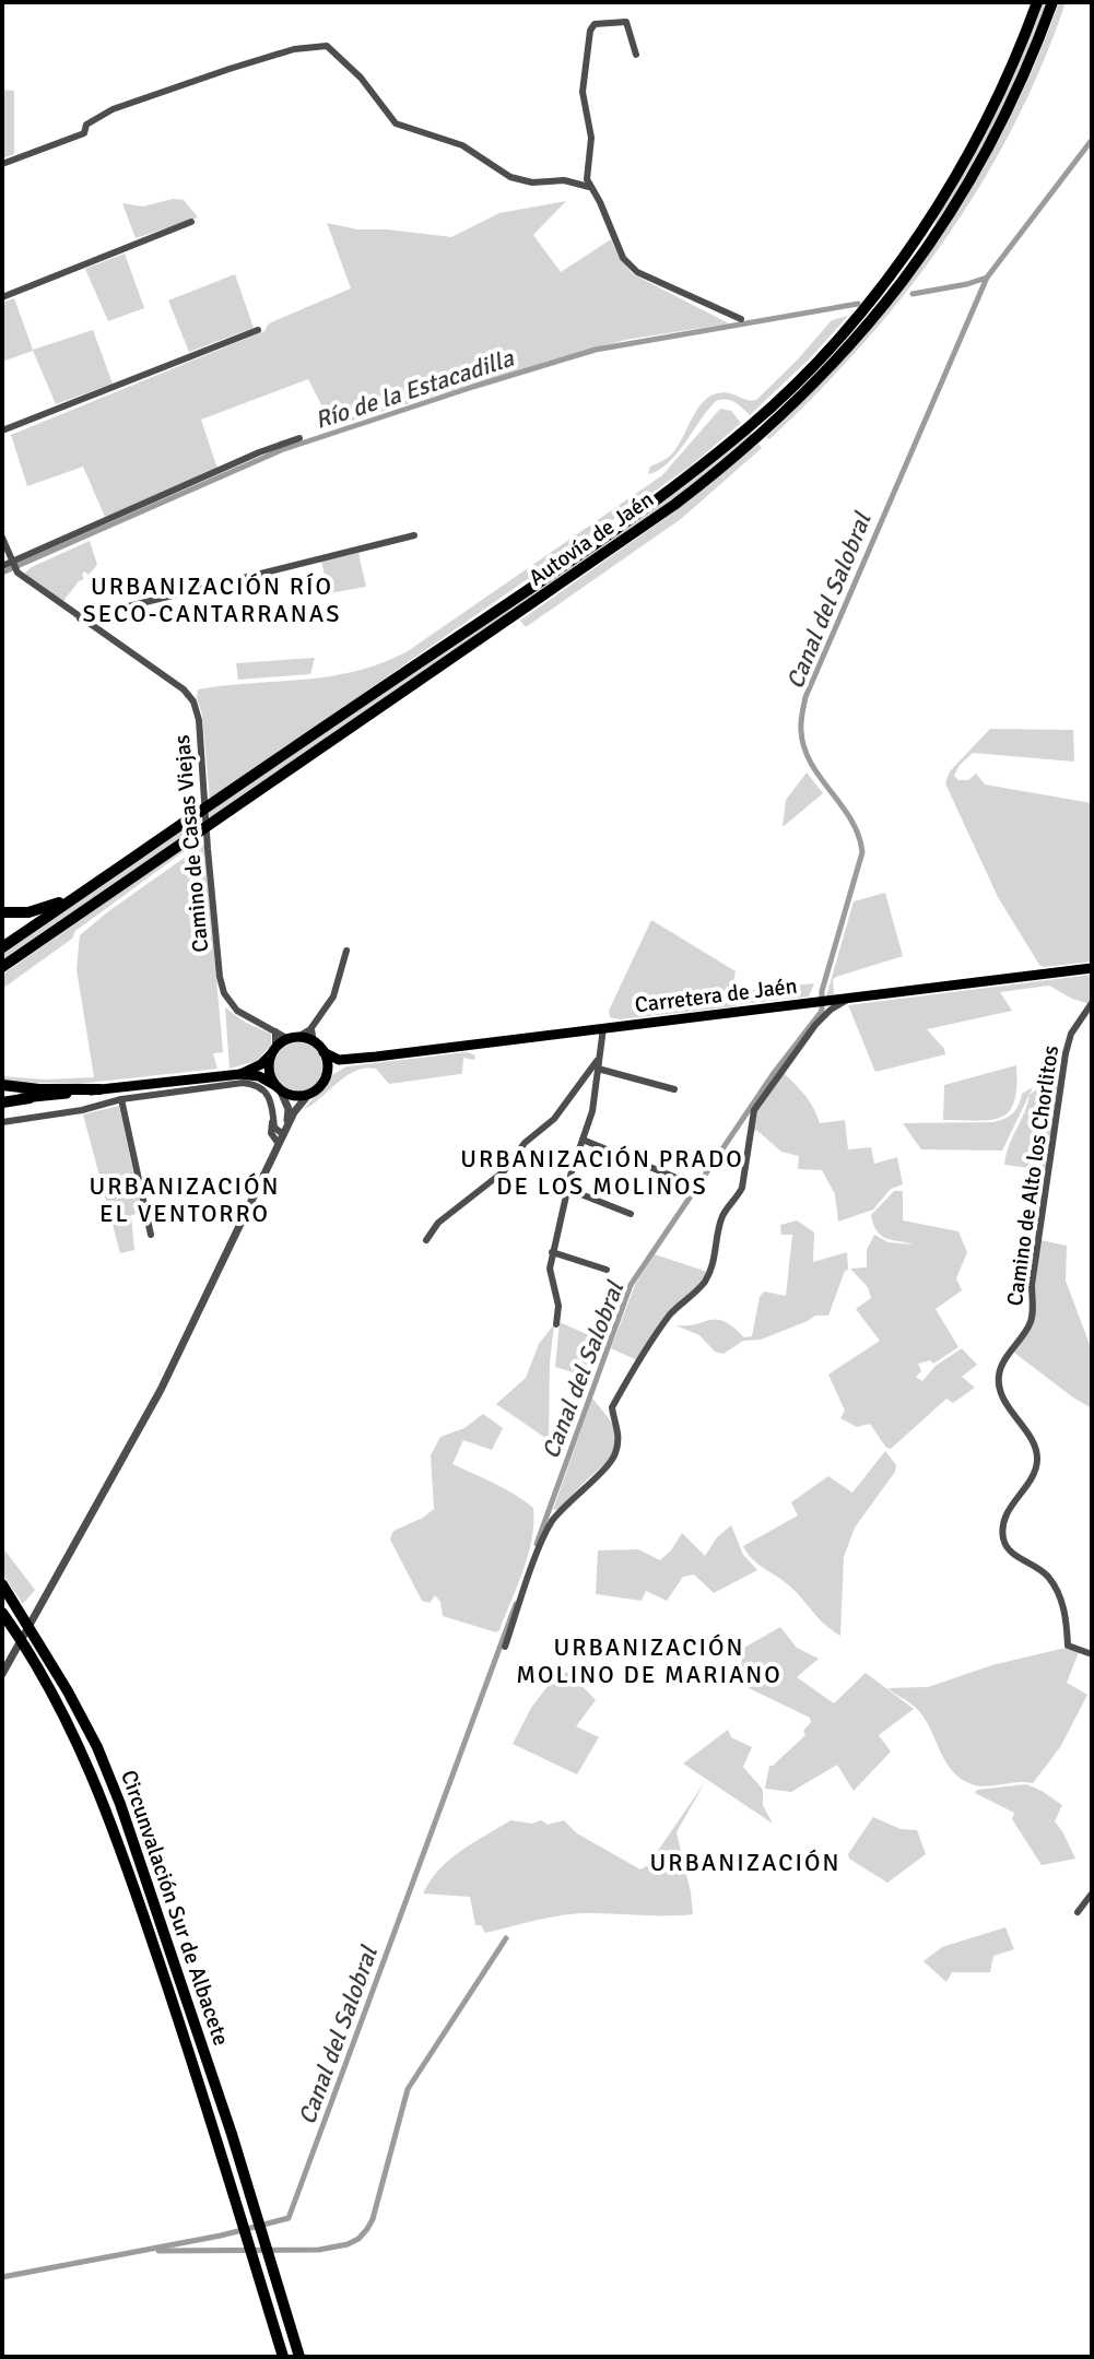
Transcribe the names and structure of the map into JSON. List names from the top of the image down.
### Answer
{
  "streets": {
    "highway": ["Autovía de Jaén", "Carretera de Jaén", "Circunvalación Sur de Albacete"],
    "street": ["Camino de Casas Viejas", "Camino de Alto los Chorlitos"]
  },
  "districts": [
    "URBANIZACIÓN RÍO SECO-CANTARRANAS",
    "URBANIZACIÓN PRADO DE LOS MOLINOS",
    "URBANIZACIÓN EL VENTORRO",
    "URBANIZACIÓN MOLINO DE MARIANO",
    "URBANIZACIÓN"
  ],
  "water": ["Río de la Estacadilla", "Canal del Salobral"]
}
